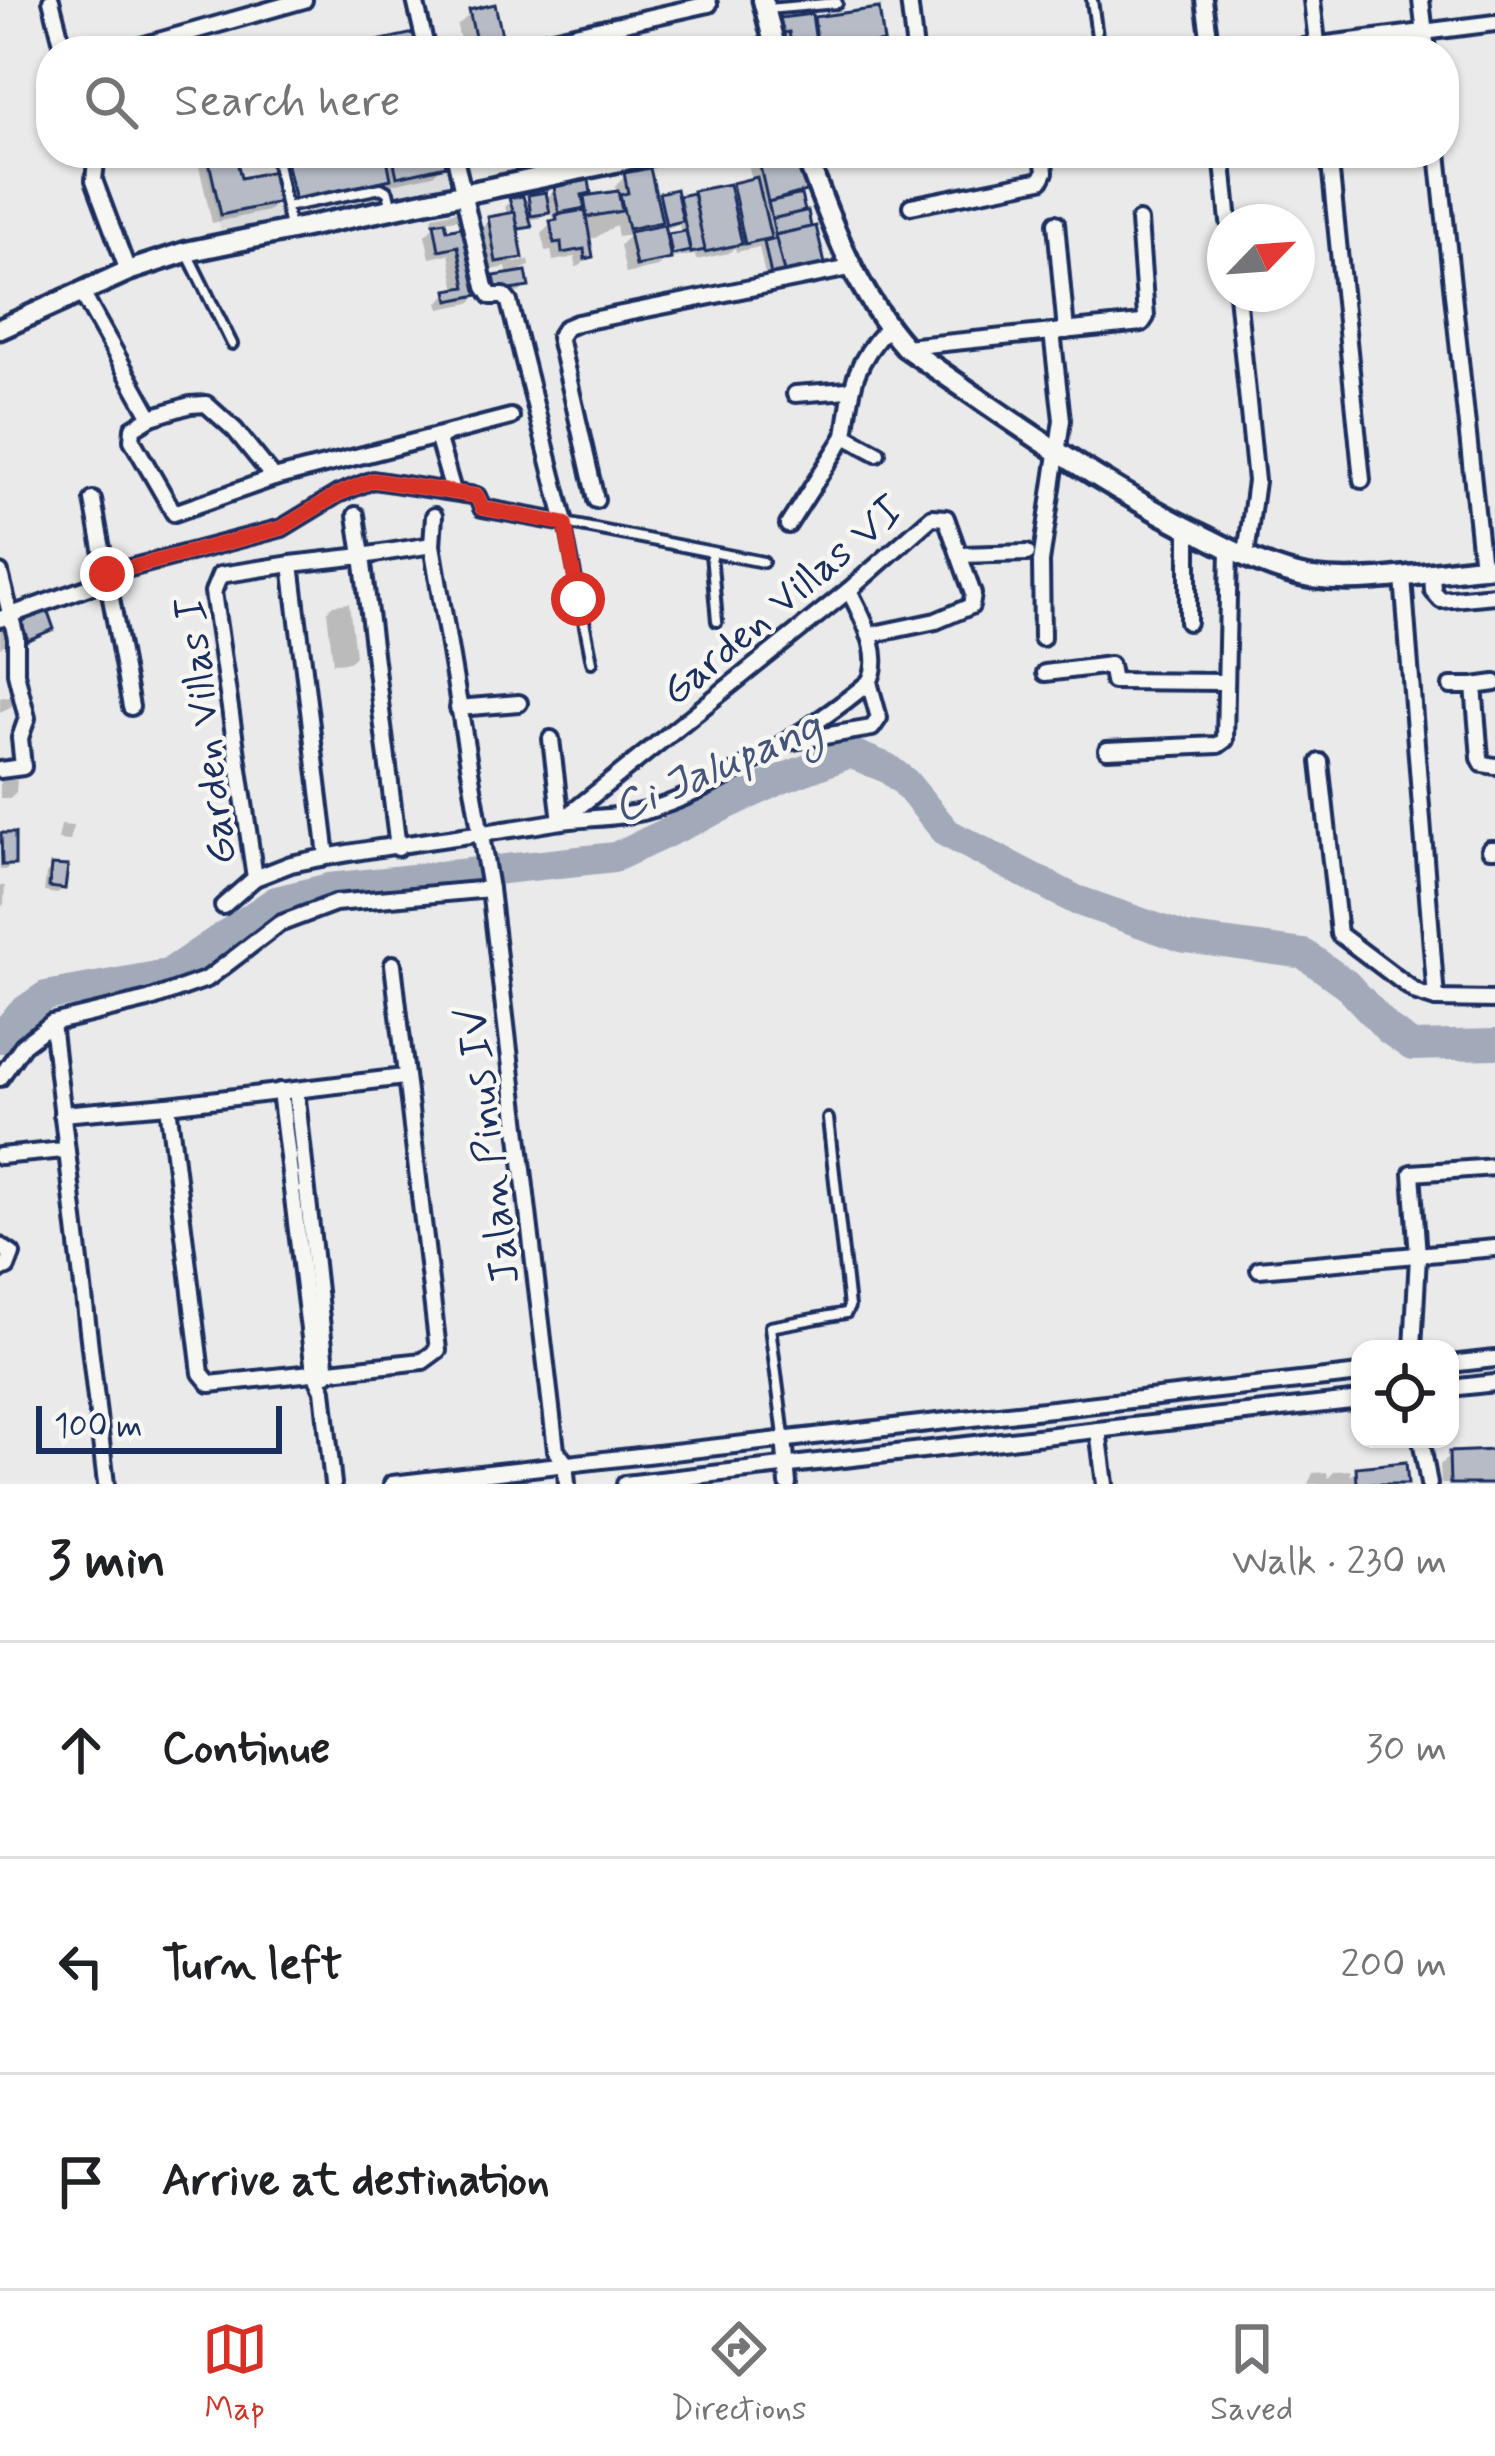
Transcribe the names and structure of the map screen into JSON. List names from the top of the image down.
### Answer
{
  "streets": {
    "street": ["Garden Villas VI", "Garden Villas I", "Jalan Pinus IV"]
  },
  "water": ["Ci Jalupang"],
  "scale_bar": "100 m",
  "north": "top right",
  "page": {
    "search": "Search here",
    "scale": "100 m",
    "heading": ["3 min", "Walk · 230 m"],
    "list": [
      ["Continue", "30 m"],
      ["Turn left", "200 m"],
      "Arrive at destination"
    ],
    "nav": ["Map", "Directions", "Saved"]
  }
}
